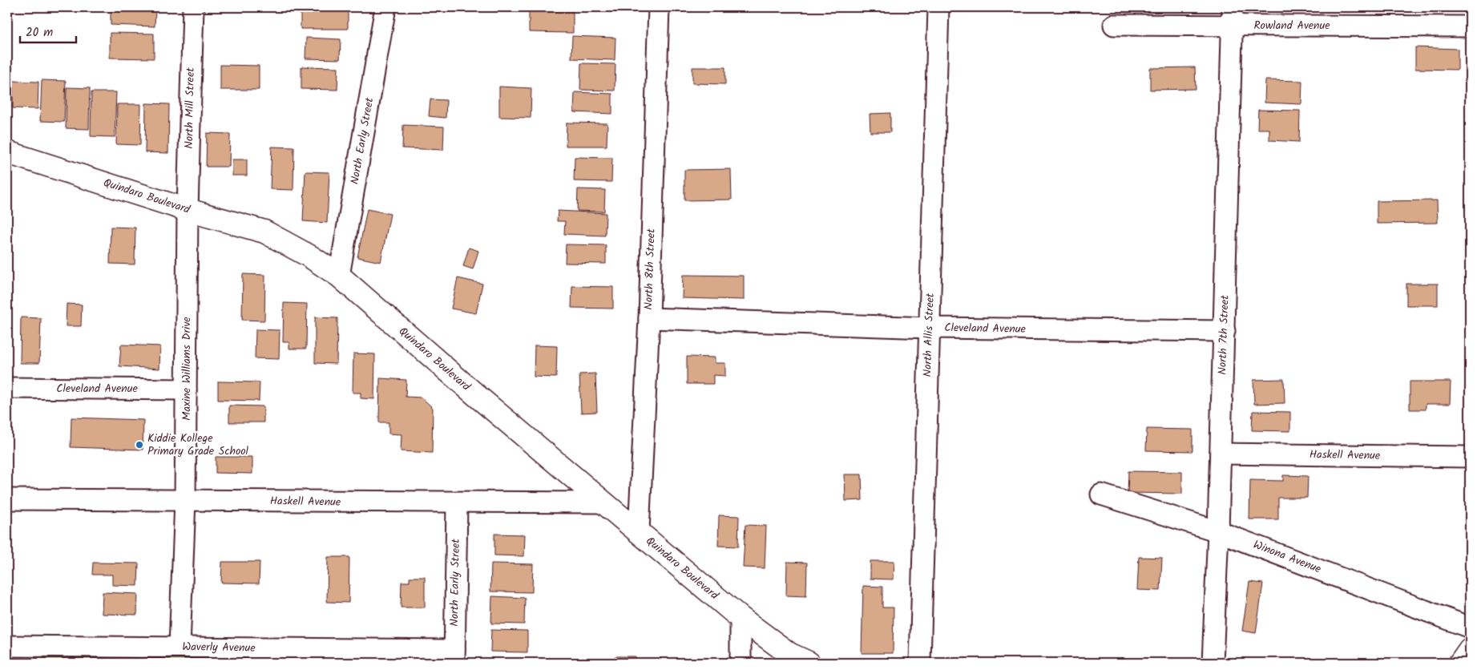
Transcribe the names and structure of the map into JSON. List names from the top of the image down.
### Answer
{
  "streets": {
    "main road": ["Quindaro Boulevard"],
    "street": [
      "Rowland Avenue",
      "North Mill Street",
      "North Early Street",
      "North 8th Street",
      "Cleveland Avenue",
      "North Allis Street",
      "North 7th Street",
      "Maxine Williams Drive",
      "Haskell Avenue",
      "Winona Avenue",
      "Waverly Avenue"
    ]
  },
  "crossings": [
    ["Rowland Avenue", "North 7th Street"],
    ["North Mill Street", "Quindaro Boulevard"],
    ["North Mill Street", "Maxine Williams Drive"],
    ["North Early Street", "Quindaro Boulevard"],
    ["North Early Street", "Haskell Avenue"],
    ["North Early Street", "Waverly Avenue"],
    ["Quindaro Boulevard", "North 8th Street"],
    ["Quindaro Boulevard", "Maxine Williams Drive"],
    ["Quindaro Boulevard", "Haskell Avenue"],
    ["North 8th Street", "Cleveland Avenue"],
    ["Cleveland Avenue", "North Allis Street"],
    ["Cleveland Avenue", "North 7th Street"],
    ["Cleveland Avenue", "Maxine Williams Drive"],
    ["North 7th Street", "Haskell Avenue"],
    ["North 7th Street", "Winona Avenue"],
    ["Maxine Williams Drive", "Haskell Avenue"],
    ["Maxine Williams Drive", "Waverly Avenue"]
  ],
  "places": ["Kiddie Kollege Primary Grade School"],
  "scale_bar": "20 m"
}
